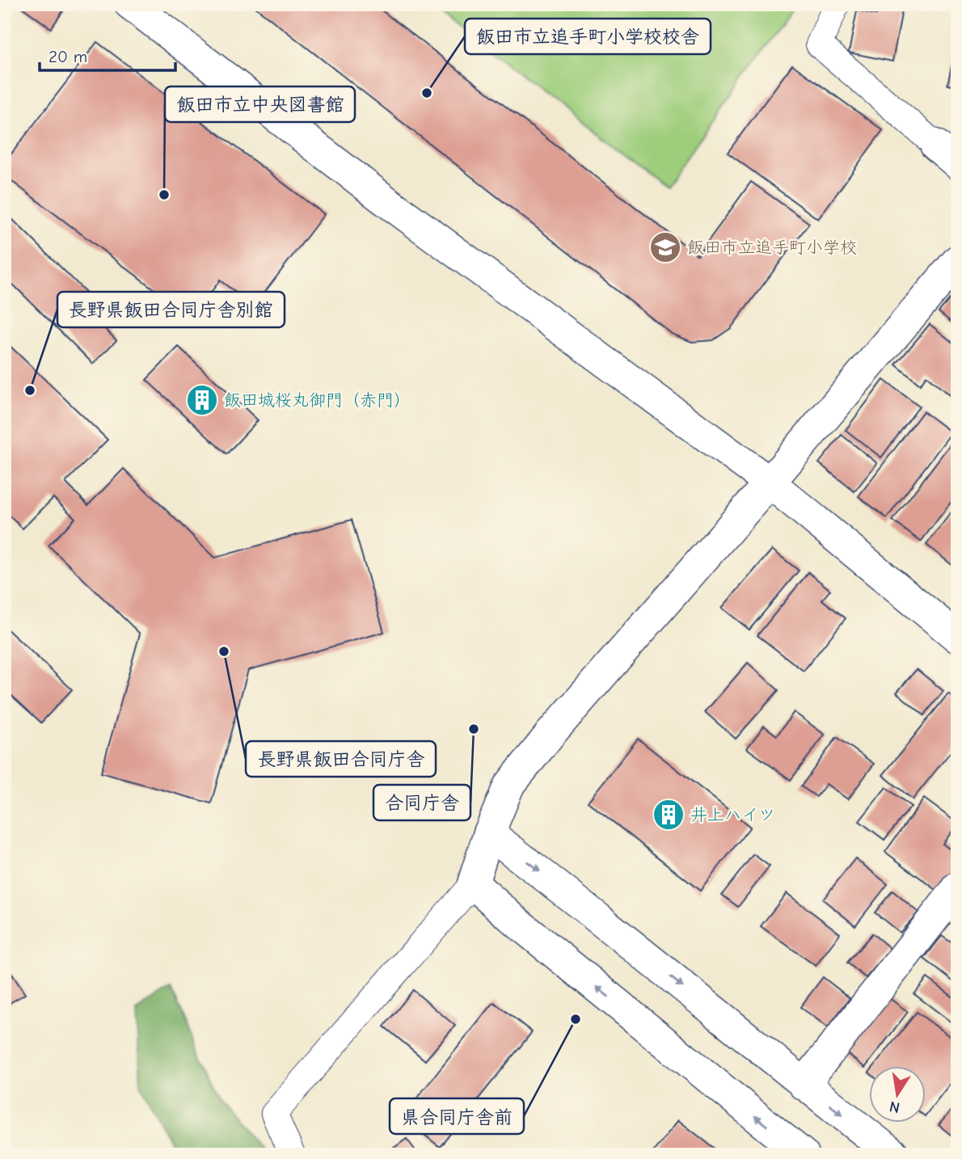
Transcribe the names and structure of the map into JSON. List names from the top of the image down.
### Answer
{
  "places": {
    "other": [
      "飯田市立追手町小学校校舎",
      "飯田市立中央図書館",
      "長野県飯田合同庁舎別館",
      "長野県飯田合同庁舎",
      "合同庁舎",
      "県合同庁舎前"
    ],
    "school or university": ["飯田市立追手町小学校"],
    "building": ["飯田城桜丸御門（赤門）", "井上ハイツ"]
  },
  "scale_bar": "20 m",
  "north": "bottom"
}
